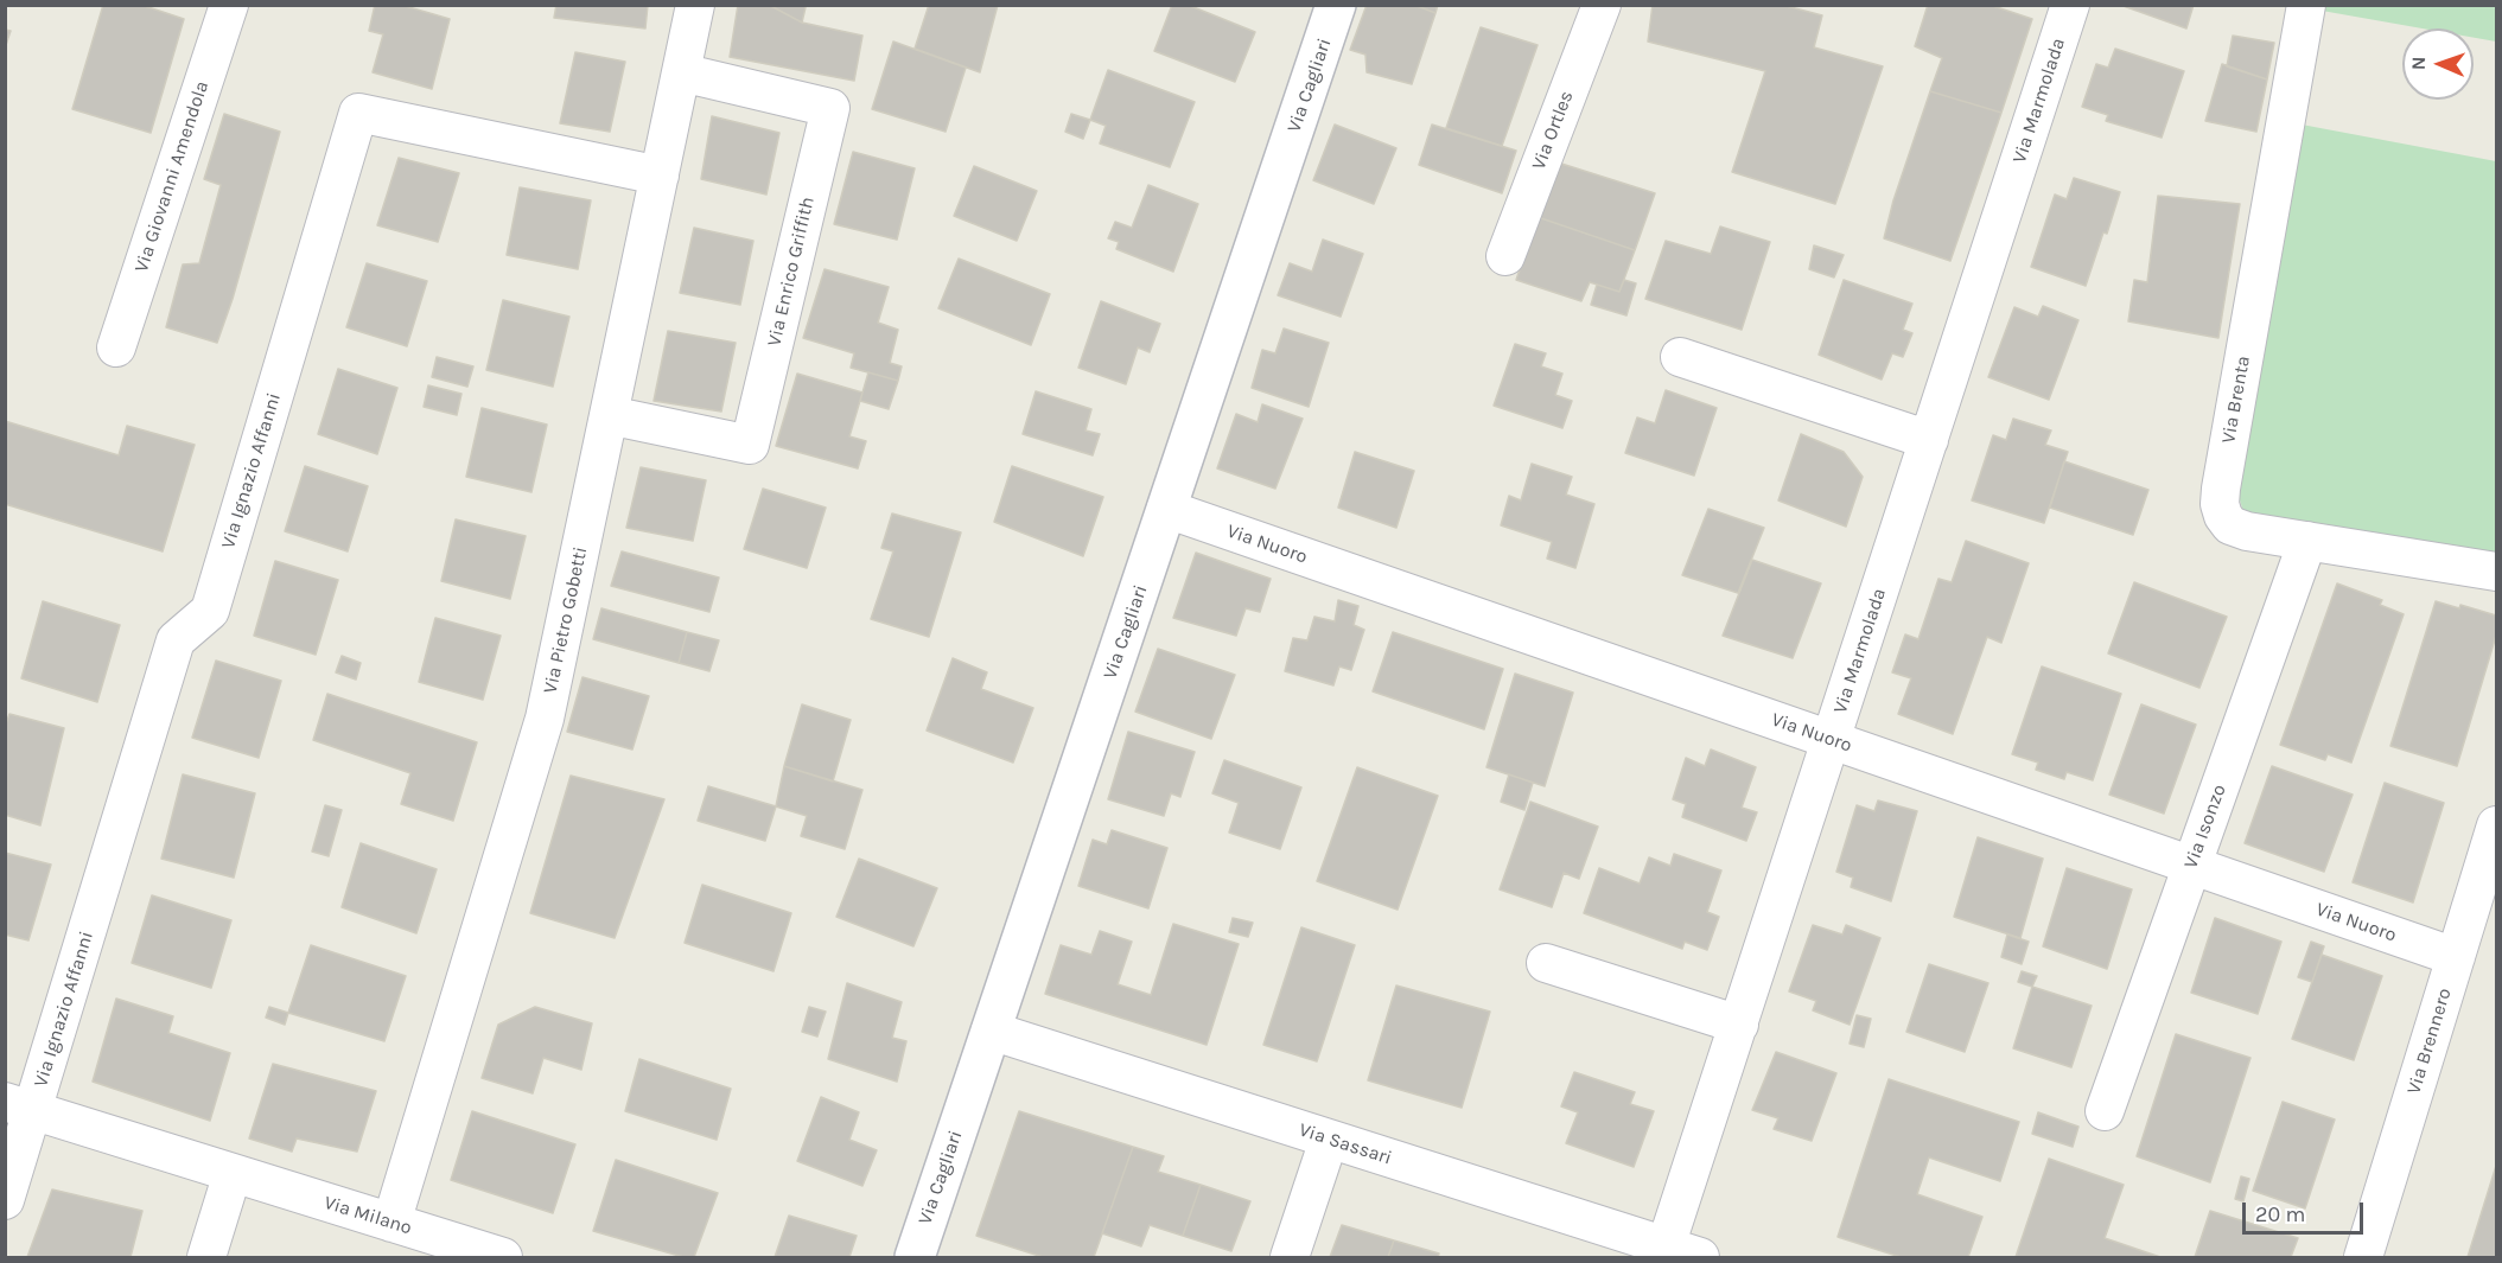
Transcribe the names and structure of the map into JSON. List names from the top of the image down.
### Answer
{
  "streets": {
    "street": [
      "Via Cagliari",
      "Via Marmolada",
      "Via Ortles",
      "Via Giovanni Amendola",
      "Via Enrico Griffith",
      "Via Brenta",
      "Via Ignazio Affanni",
      "Via Nuoro",
      "Via Pietro Gobetti",
      "Via Isonzo",
      "Via Brennero",
      "Via Sassari",
      "Via Milano"
    ]
  },
  "crossings": [
    ["Via Cagliari", "Via Nuoro"],
    ["Via Cagliari", "Via Sassari"],
    ["Via Marmolada", "Via Nuoro"],
    ["Via Marmolada", "Via Sassari"],
    ["Via Enrico Griffith", "Via Pietro Gobetti"],
    ["Via Brenta", "Via Isonzo"],
    ["Via Ignazio Affanni", "Via Pietro Gobetti"],
    ["Via Ignazio Affanni", "Via Milano"],
    ["Via Nuoro", "Via Isonzo"],
    ["Via Nuoro", "Via Brennero"],
    ["Via Pietro Gobetti", "Via Milano"]
  ],
  "scale_bar": "20 m",
  "north": "left"
}
